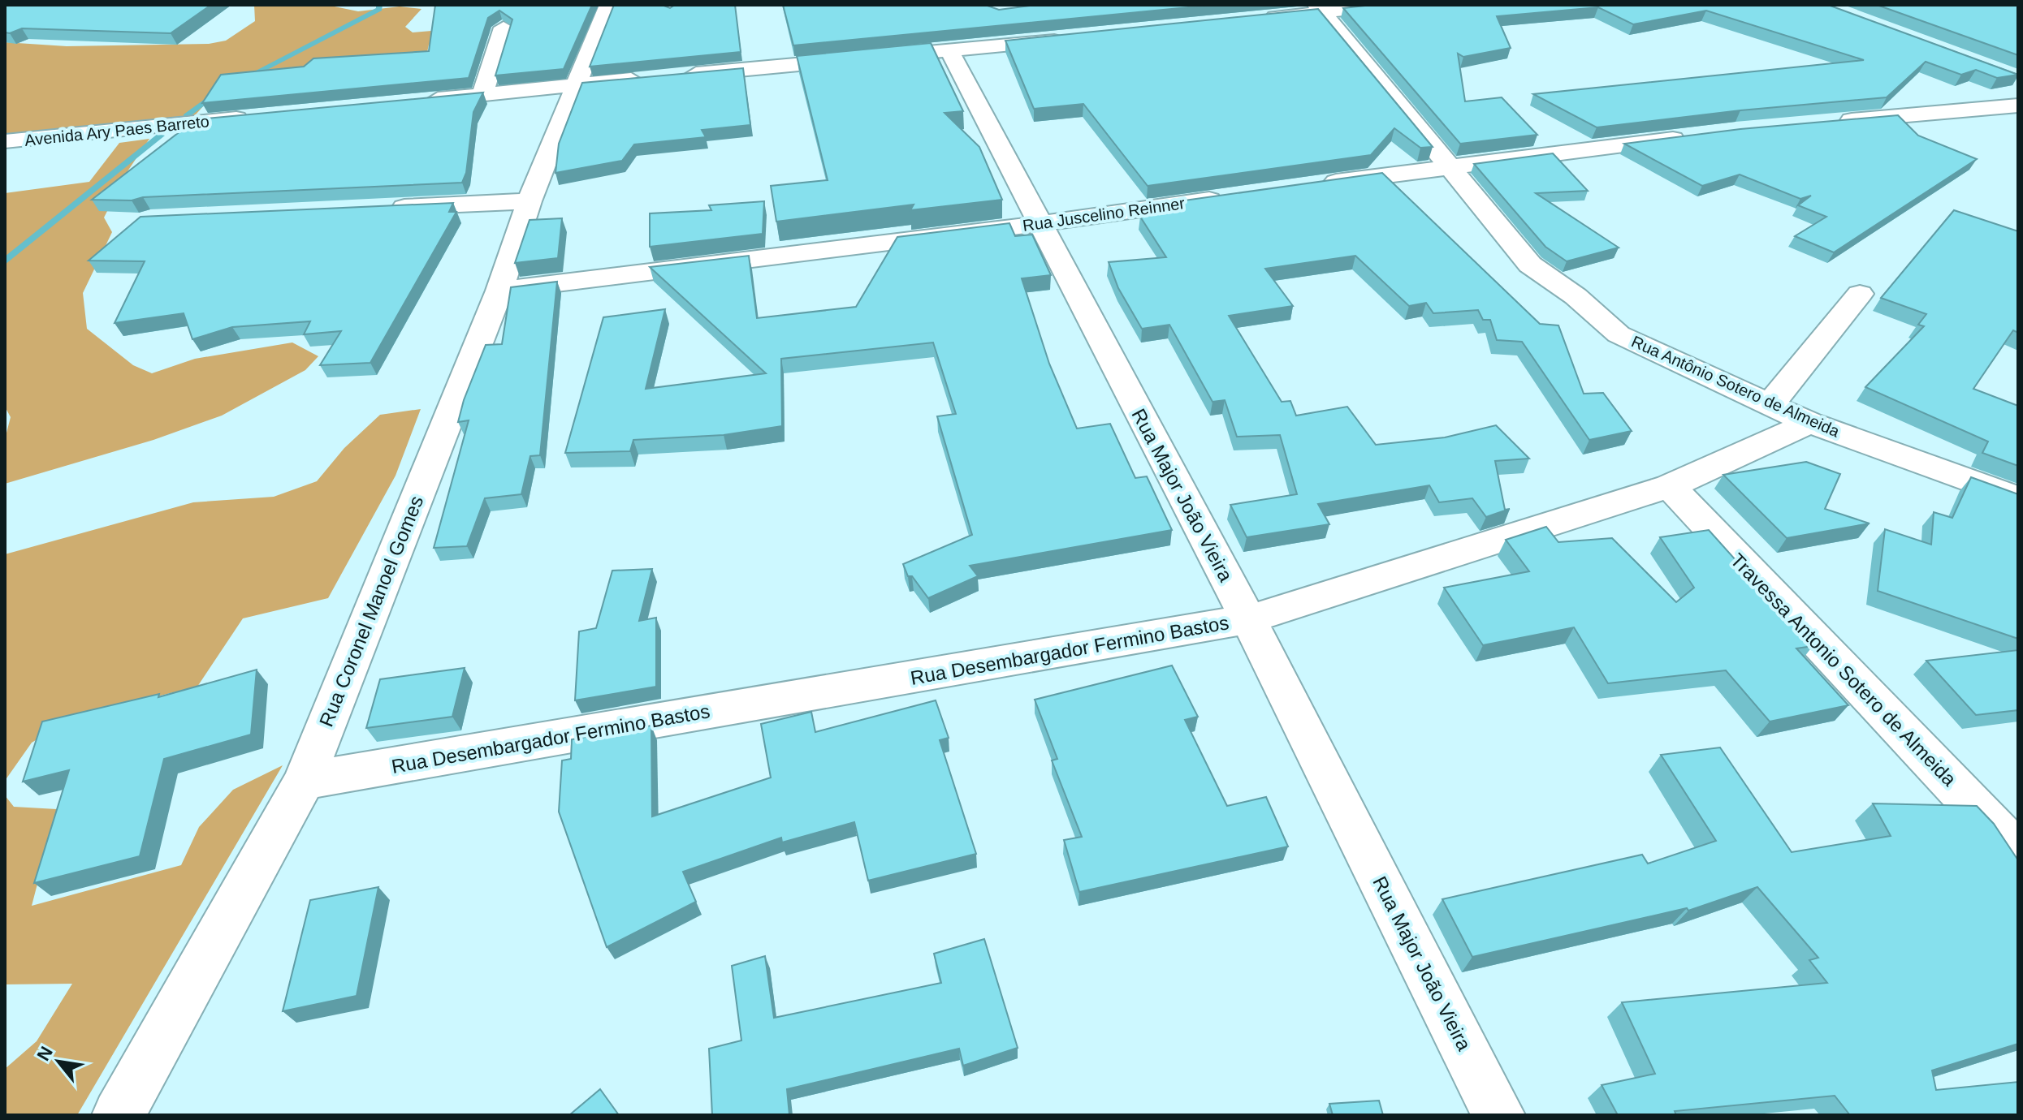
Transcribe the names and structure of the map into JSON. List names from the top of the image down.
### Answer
{
  "streets": {
    "street": [
      "Avenida Ary Paes Barreto",
      "Rua Juscelino Reinner",
      "Rua Antônio Sotero de Almeida",
      "Rua Major João Vieira",
      "Rua Coronel Manoel Gomes",
      "Rua Desembargador Fermino Bastos",
      "Travessa Antonio Sotero de Almeida"
    ]
  },
  "crossings": [
    ["Rua Juscelino Reinner", "Rua Major João Vieira"],
    ["Rua Juscelino Reinner", "Rua Coronel Manoel Gomes"],
    ["Rua Antônio Sotero de Almeida", "Rua Desembargador Fermino Bastos"],
    ["Rua Major João Vieira", "Rua Desembargador Fermino Bastos"],
    ["Rua Coronel Manoel Gomes", "Rua Desembargador Fermino Bastos"],
    ["Rua Desembargador Fermino Bastos", "Travessa Antonio Sotero de Almeida"]
  ],
  "north": "top left"
}
